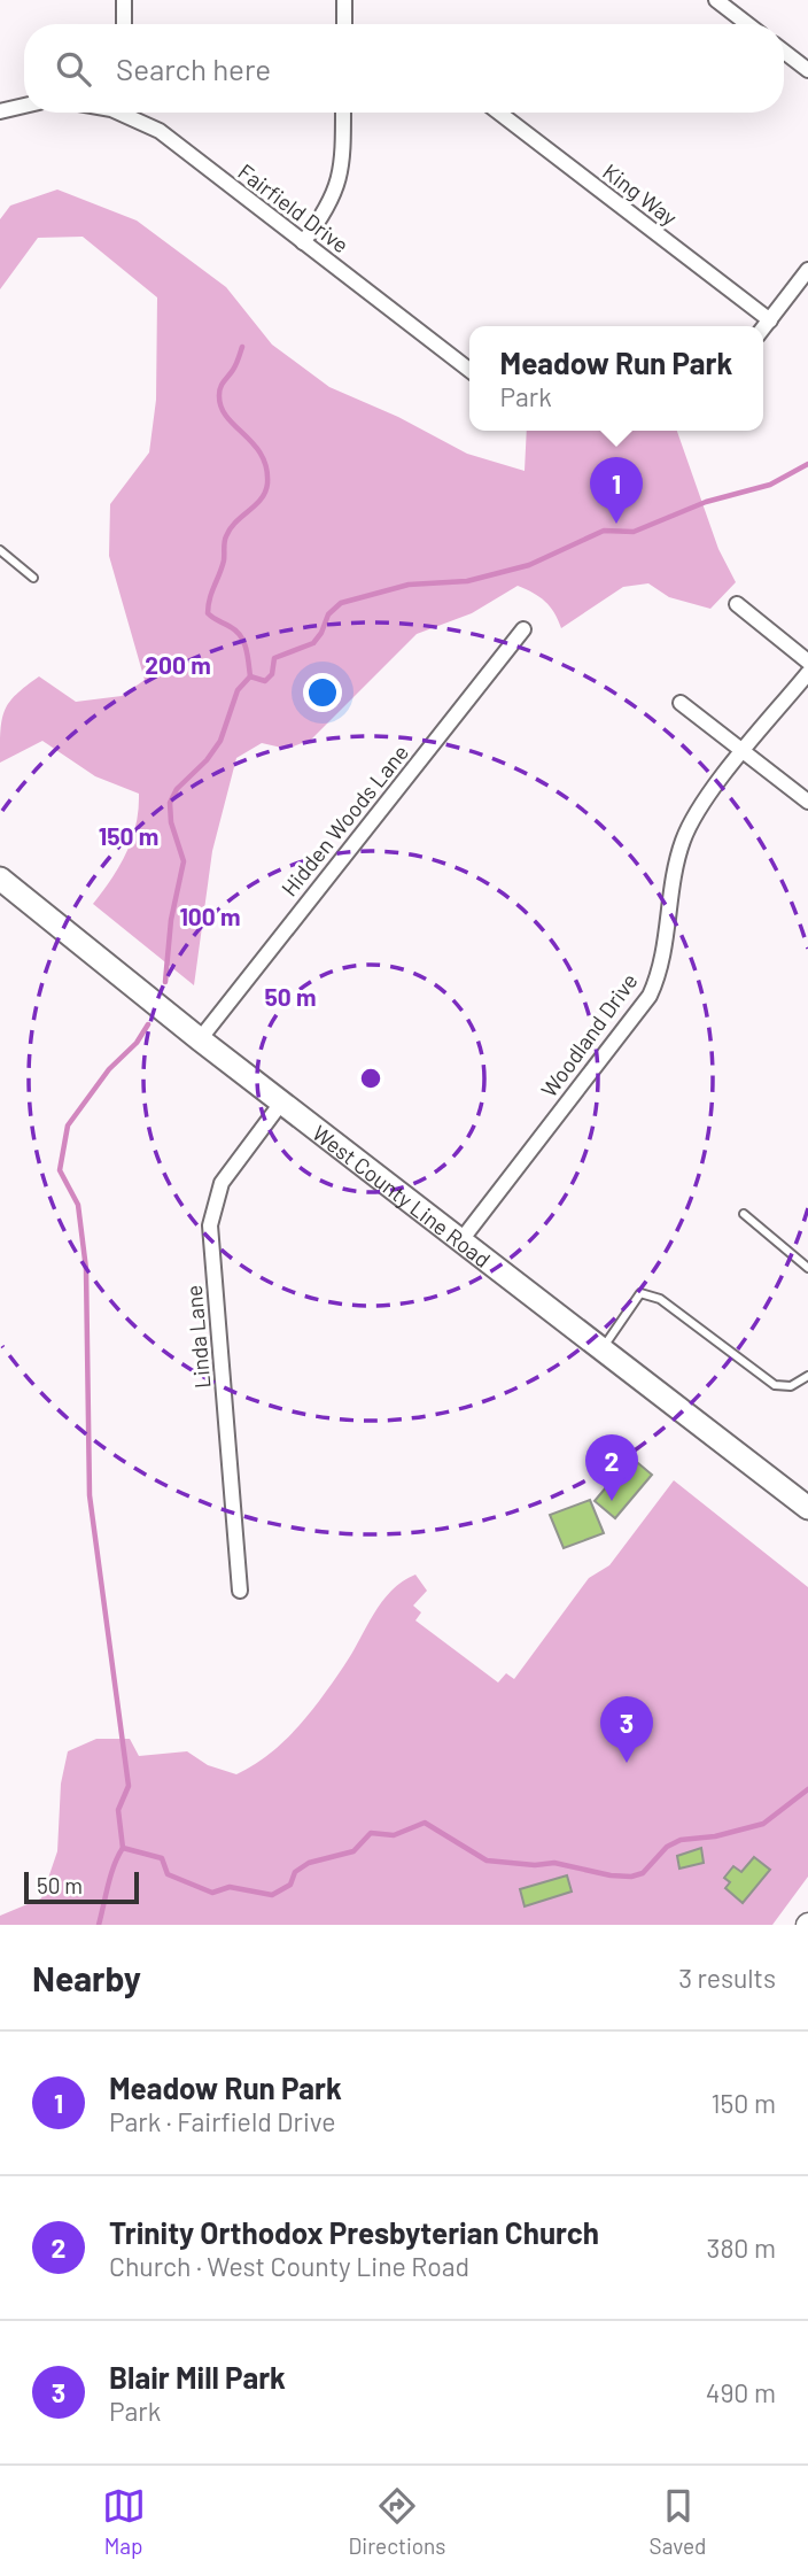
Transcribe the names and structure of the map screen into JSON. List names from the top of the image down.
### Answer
{
  "streets": {
    "main road": ["West County Line Road"],
    "street": [
      "King Way",
      "Fairfield Drive",
      "Hidden Woods Lane",
      "Woodland Drive",
      "Linda Lane"
    ]
  },
  "crossings": [
    ["Hidden Woods Lane", "West County Line Road"],
    ["Woodland Drive", "West County Line Road"],
    ["West County Line Road", "Linda Lane"]
  ],
  "scale_bar": "50 m",
  "page": {
    "search": "Search here",
    "popup": ["Meadow Run Park", "Park"],
    "pins": ["1", "2", "3"],
    "scale": "50 m",
    "heading": ["Nearby", "3 results"],
    "list": [
      {
        "mark": "1",
        "name": "Meadow Run Park",
        "note": "Park · Fairfield Drive",
        "value": "150 m"
      },
      {
        "mark": "2",
        "name": "Trinity Orthodox Presbyterian Church",
        "note": "Church · West County Line Road",
        "value": "380 m"
      },
      {
        "mark": "3",
        "name": "Blair Mill Park",
        "note": "Park",
        "value": "490 m"
      }
    ],
    "nav": ["Map", "Directions", "Saved"]
  },
  "rings": [
    "200 m",
    "150 m",
    "100 m",
    "50 m"
  ]
}
